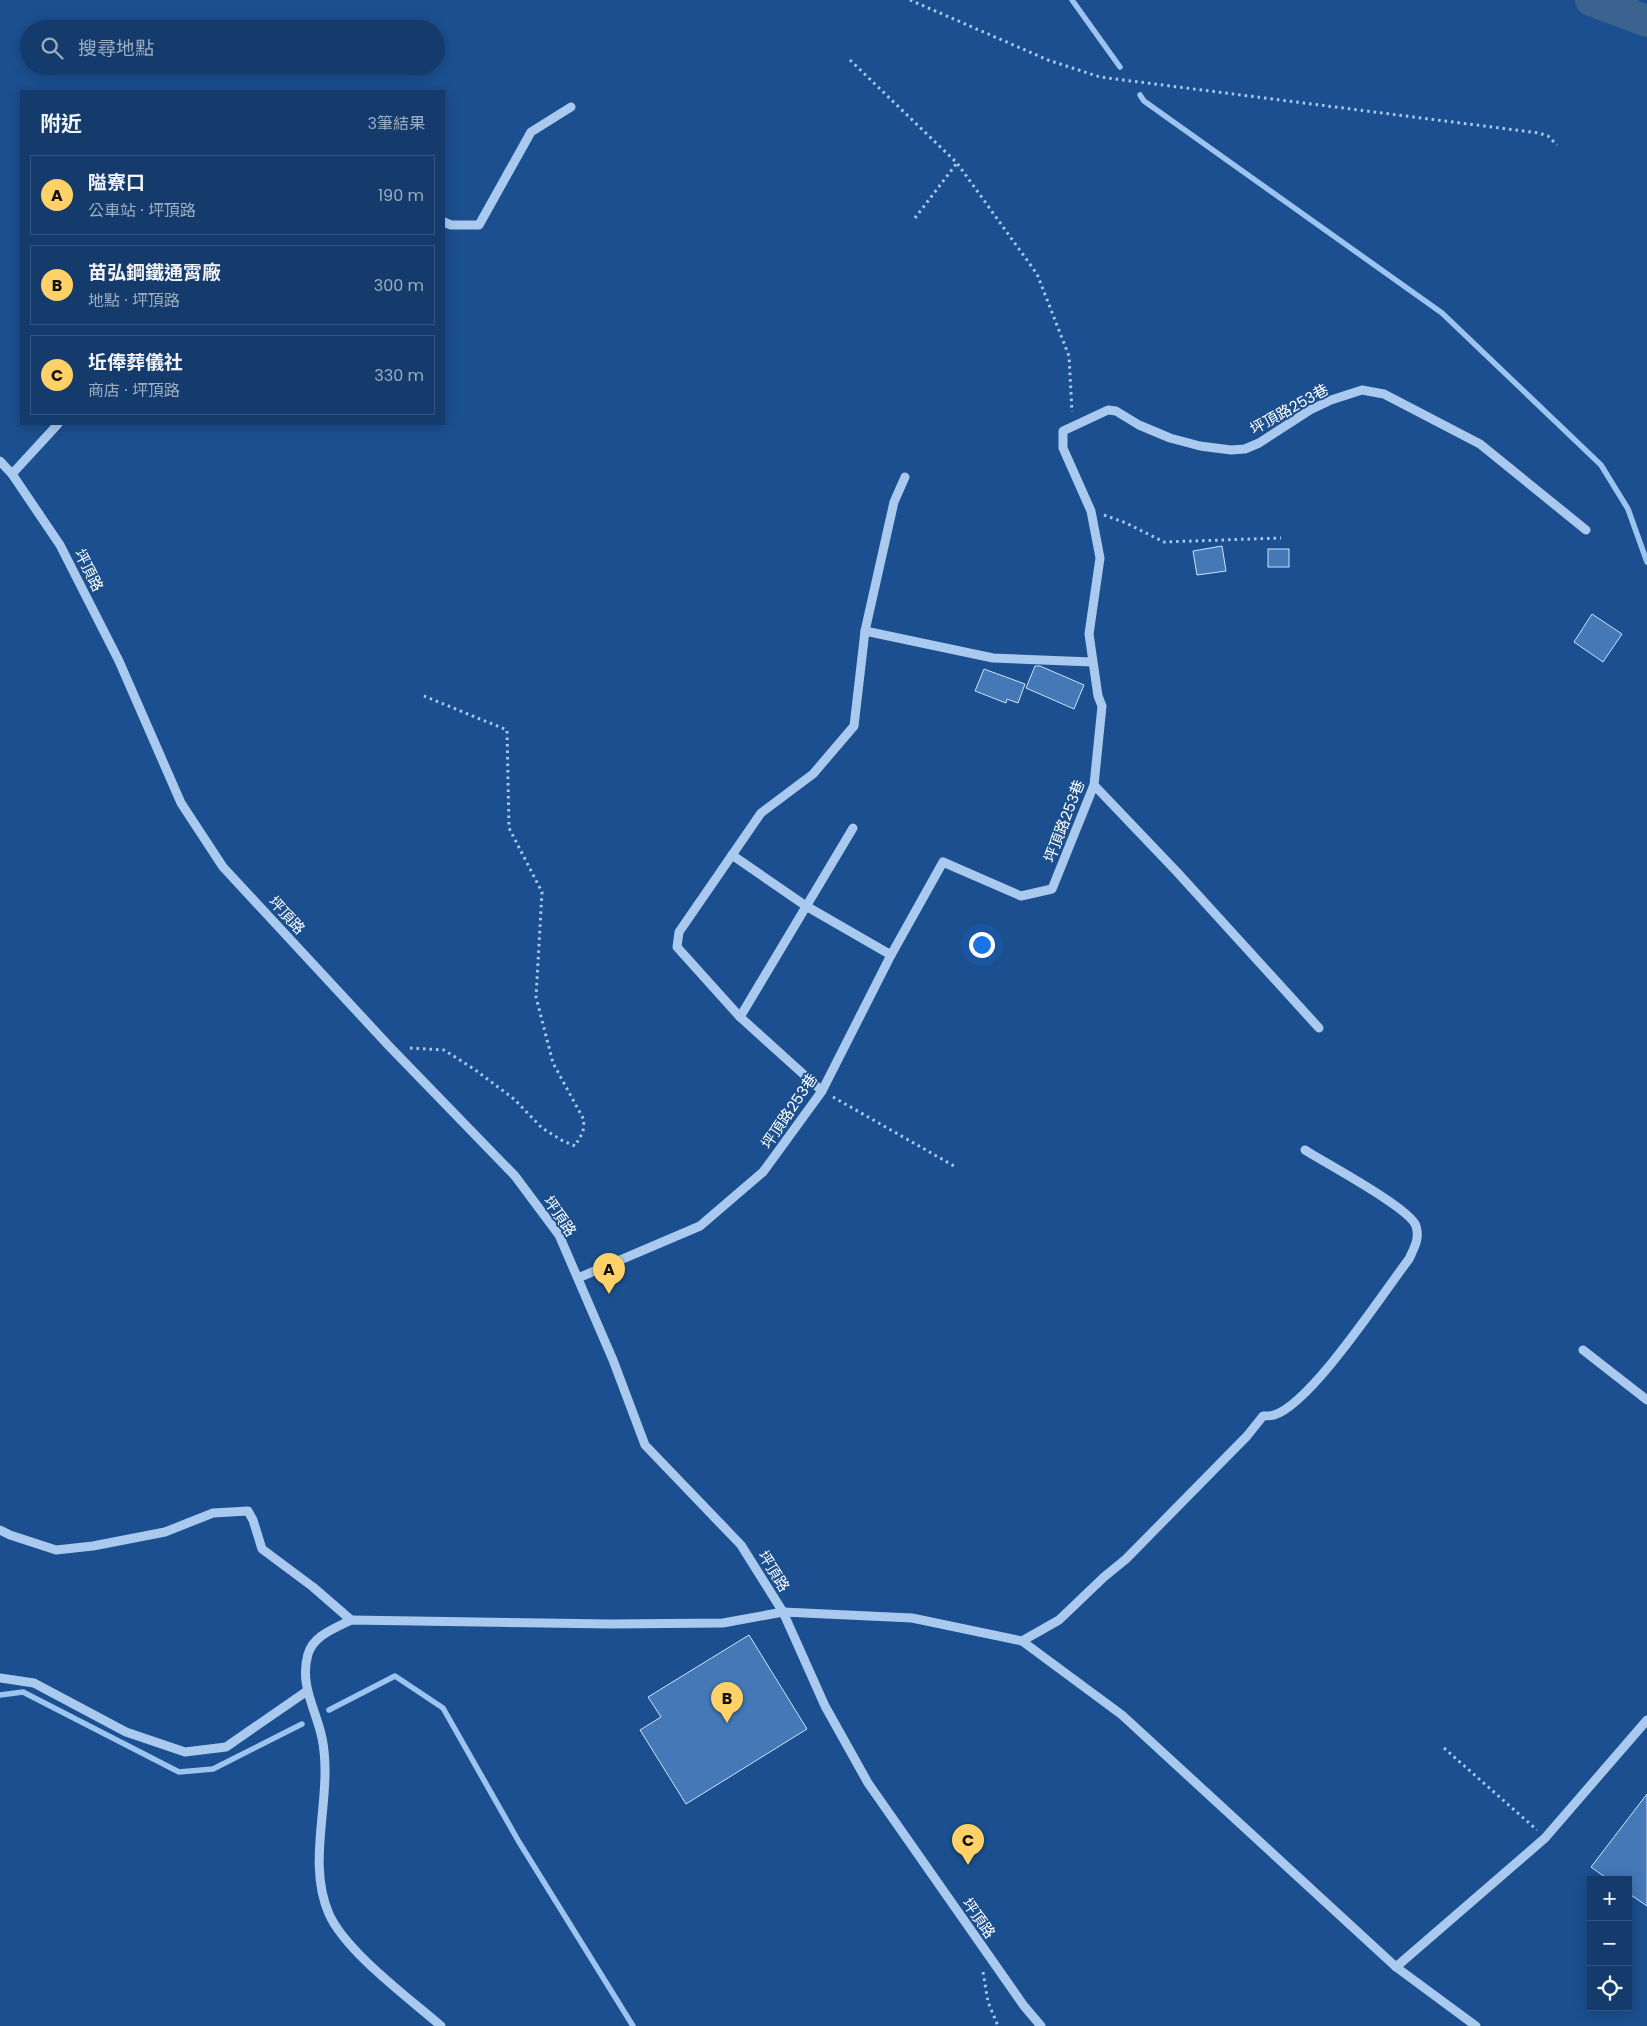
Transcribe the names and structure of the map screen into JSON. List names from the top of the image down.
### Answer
{
  "streets": {
    "street": ["坪頂路253巷", "坪頂路"]
  },
  "crossings": [
    ["坪頂路253巷", "坪頂路"]
  ],
  "page": {
    "search": "搜尋地點",
    "heading": ["附近", "3筆結果"],
    "list": [
      {
        "mark": "A",
        "name": "隘寮口",
        "note": "公車站 · 坪頂路",
        "value": "190 m"
      },
      {
        "mark": "B",
        "name": "苗弘鋼鐵通霄廠",
        "note": "地點 · 坪頂路",
        "value": "300 m"
      },
      {
        "mark": "C",
        "name": "坵俸葬儀社",
        "note": "商店 · 坪頂路",
        "value": "330 m"
      }
    ],
    "pins": ["A", "B", "C"],
    "map_buttons": ["+", "−"]
  }
}
